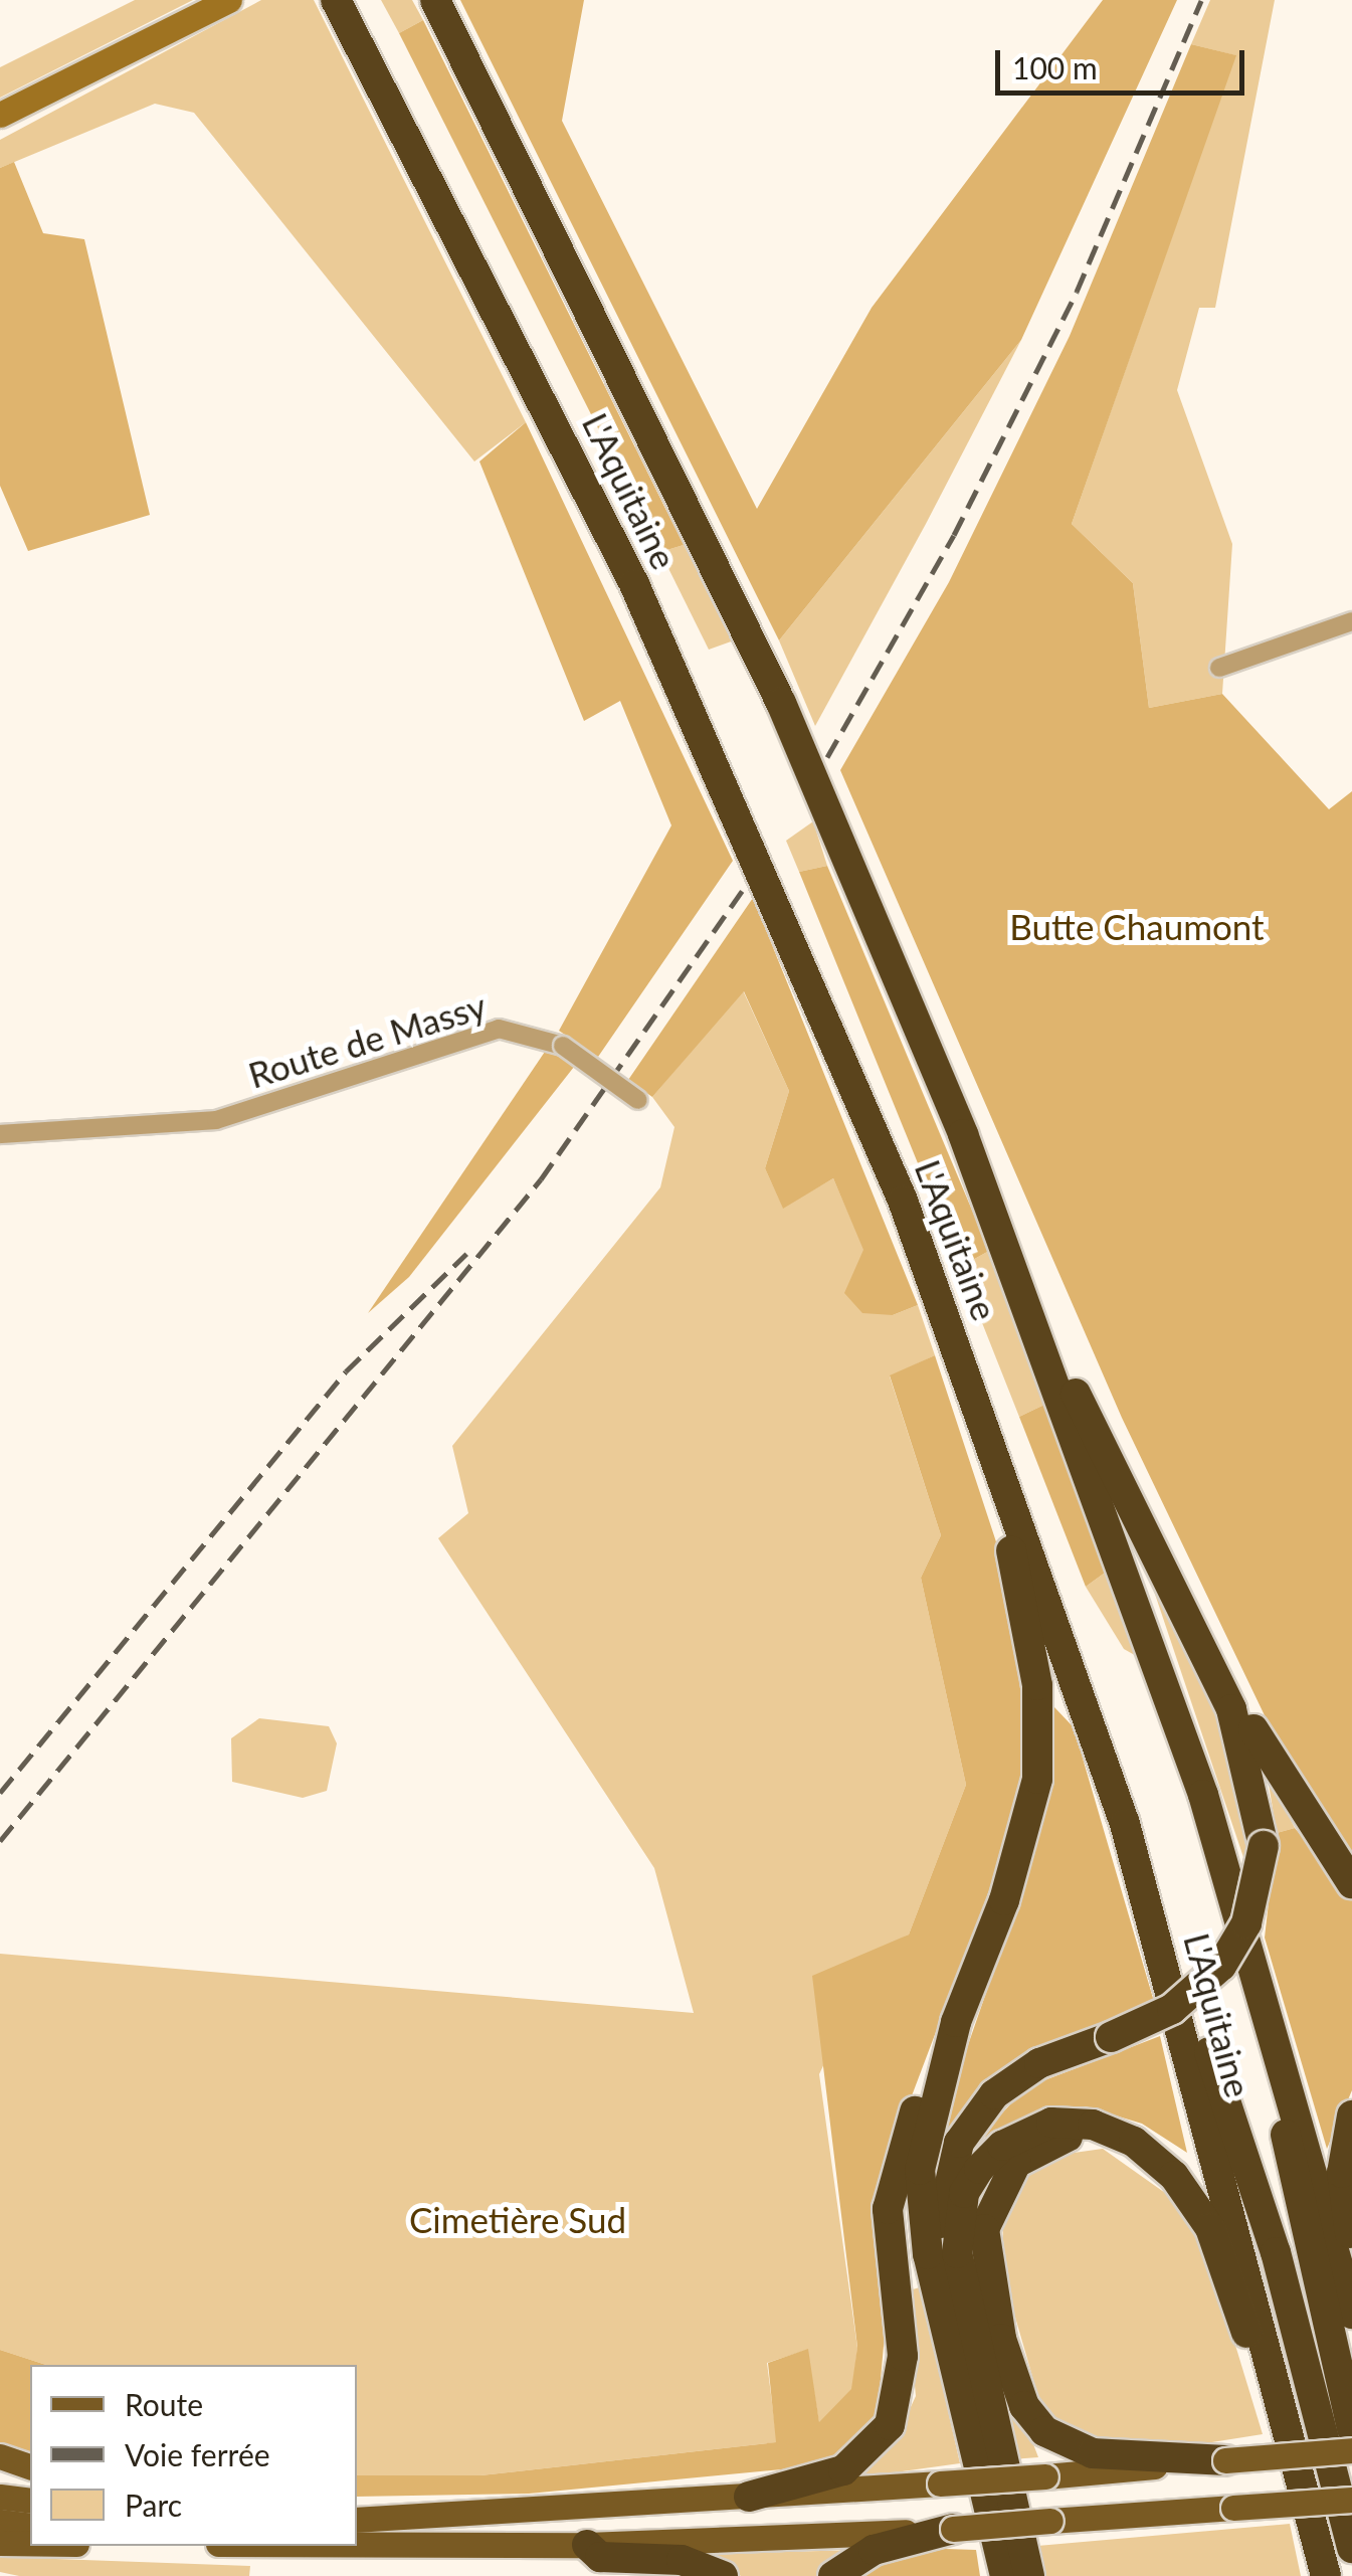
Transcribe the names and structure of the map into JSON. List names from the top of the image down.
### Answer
{
  "streets": {
    "highway": ["L'Aquitaine"],
    "street": ["Route de Massy"]
  },
  "parks": ["Butte Chaumont", "Cimetière Sud"],
  "legend": ["Route", "Voie ferrée", "Parc"],
  "scale_bar": "100 m"
}
